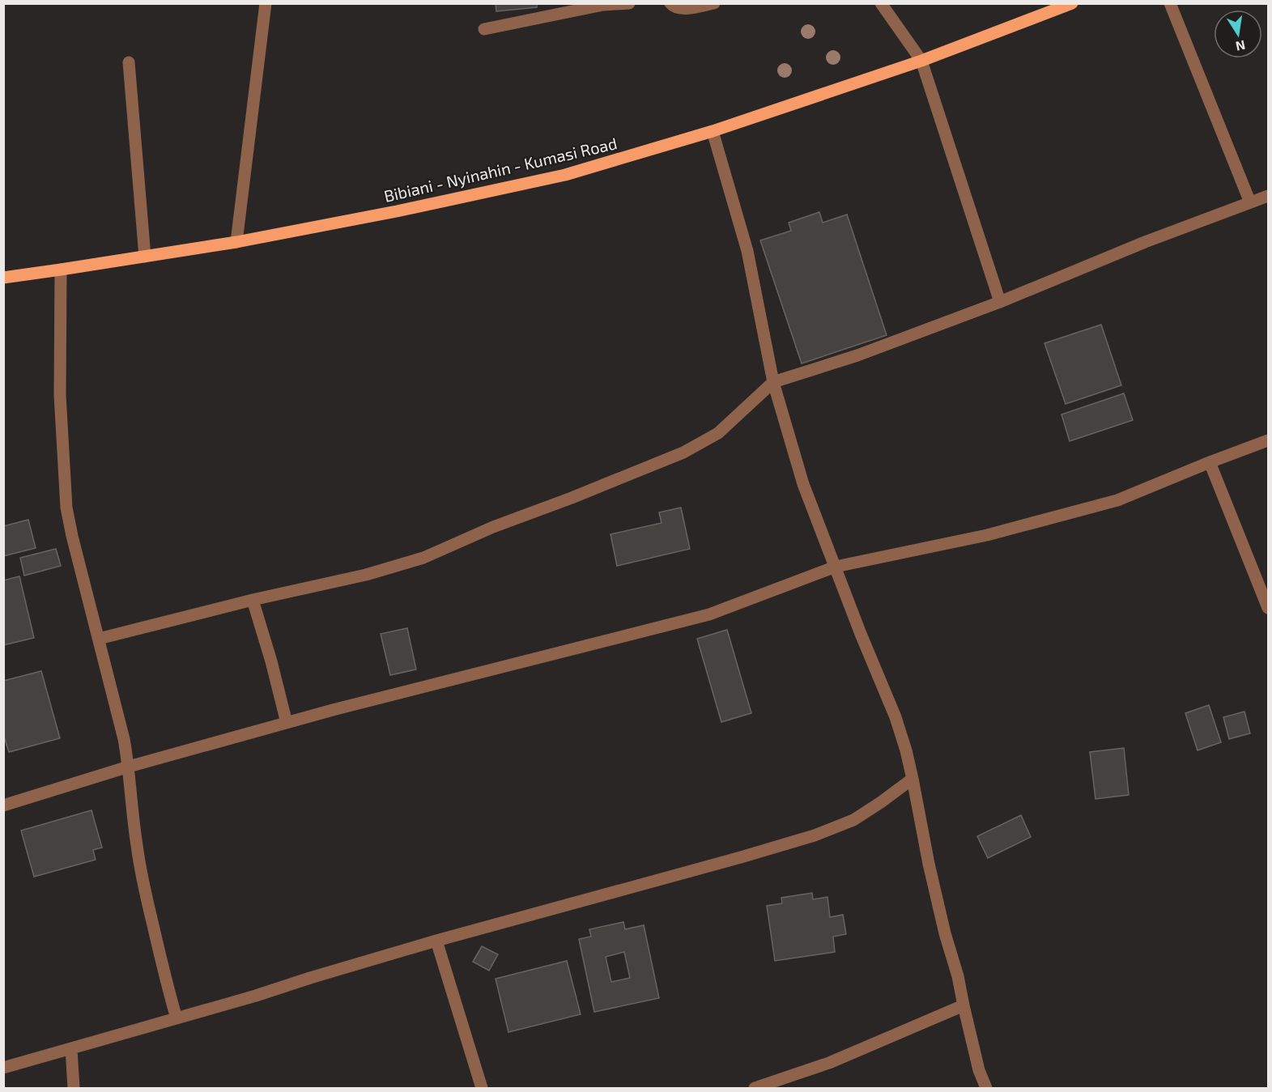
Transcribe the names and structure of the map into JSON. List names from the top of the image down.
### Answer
{
  "streets": {
    "main road": ["Bibiani - Nyinahin - Kumasi Road"]
  },
  "north": "bottom"
}
